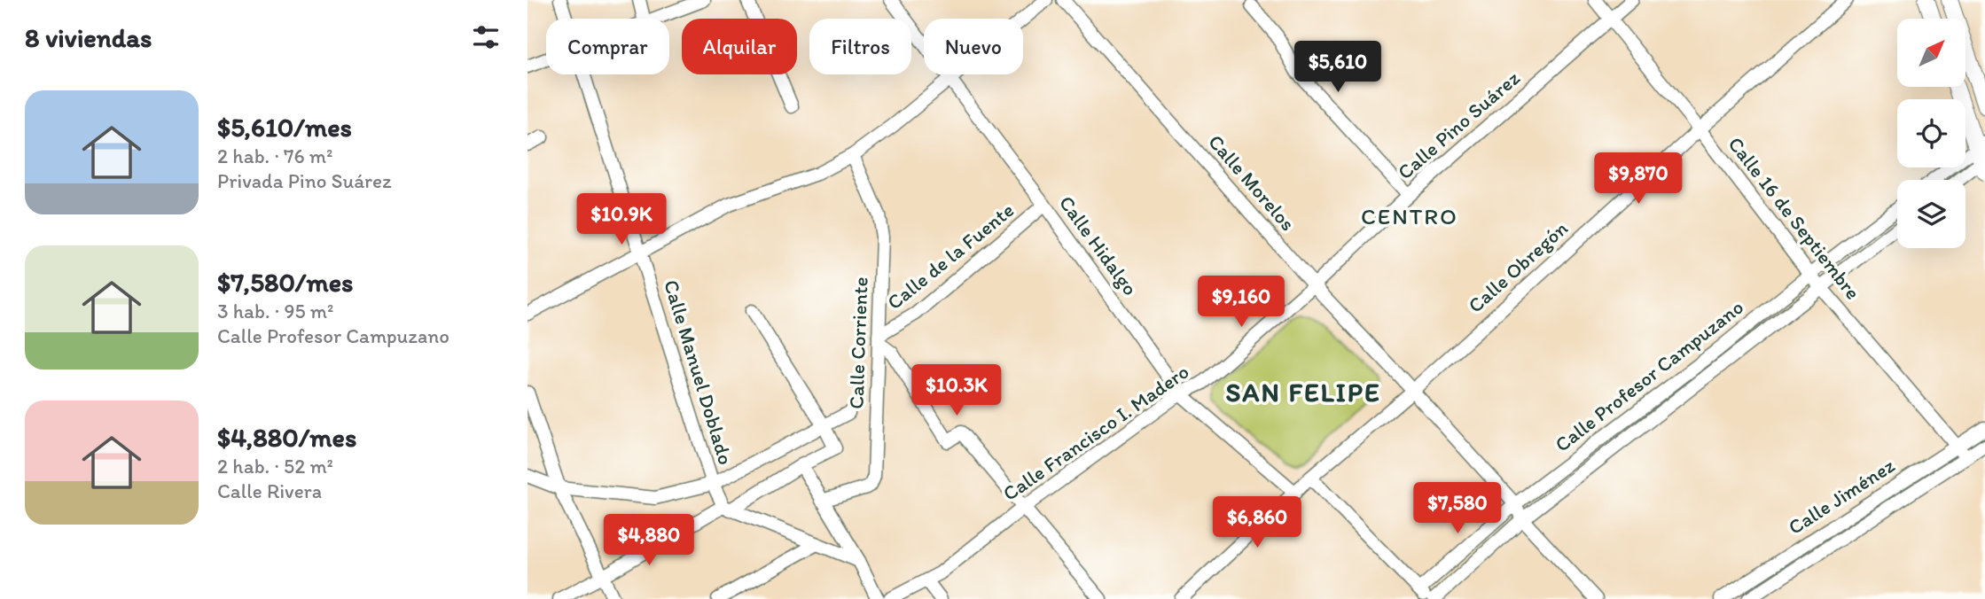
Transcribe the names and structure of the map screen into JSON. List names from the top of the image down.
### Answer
{
  "streets": {
    "street": [
      "Calle Pino Suárez",
      "Calle Morelos",
      "Calle 16 de Septiembre",
      "Calle Hidalgo",
      "Calle de la Fuente",
      "Calle Obregón",
      "Calle Corriente",
      "Calle Manuel Doblado",
      "Calle Profesor Campuzano",
      "Calle Francisco I. Madero",
      "Calle Jiménez"
    ]
  },
  "crossings": [
    ["Calle Pino Suárez", "Calle Morelos"],
    ["Calle Pino Suárez", "Calle 16 de Septiembre"],
    ["Calle Pino Suárez", "Calle Francisco I. Madero"],
    ["Calle Morelos", "Calle Obregón"],
    ["Calle Morelos", "Calle Profesor Campuzano"],
    ["Calle Morelos", "Calle Francisco I. Madero"],
    ["Calle 16 de Septiembre", "Calle Obregón"],
    ["Calle 16 de Septiembre", "Calle Profesor Campuzano"],
    ["Calle 16 de Septiembre", "Calle Jiménez"],
    ["Calle Hidalgo", "Calle de la Fuente"],
    ["Calle Hidalgo", "Calle Obregón"],
    ["Calle Hidalgo", "Calle Francisco I. Madero"],
    ["Calle de la Fuente", "Calle Corriente"]
  ],
  "districts": ["CENTRO", "SAN FELIPE"],
  "north": "top right",
  "page": {
    "heading": "8 viviendas",
    "chip": [
      "Comprar",
      "Alquilar",
      "Filtros",
      "Nuevo"
    ],
    "price": [
      "$5,610",
      "$9,870",
      "$10.9K",
      "$9,160",
      "$10.3K",
      "$7,580",
      "$6,860",
      "$4,880"
    ],
    "list": [
      {
        "name": "$5,610/mes",
        "note": "2 hab. · 76 m² · Privada Pino Suárez"
      },
      {
        "name": "$7,580/mes",
        "note": "3 hab. · 95 m² · Calle Profesor Campuzano"
      },
      {
        "name": "$4,880/mes",
        "note": "2 hab. · 52 m² · Calle Rivera"
      }
    ]
  }
}
